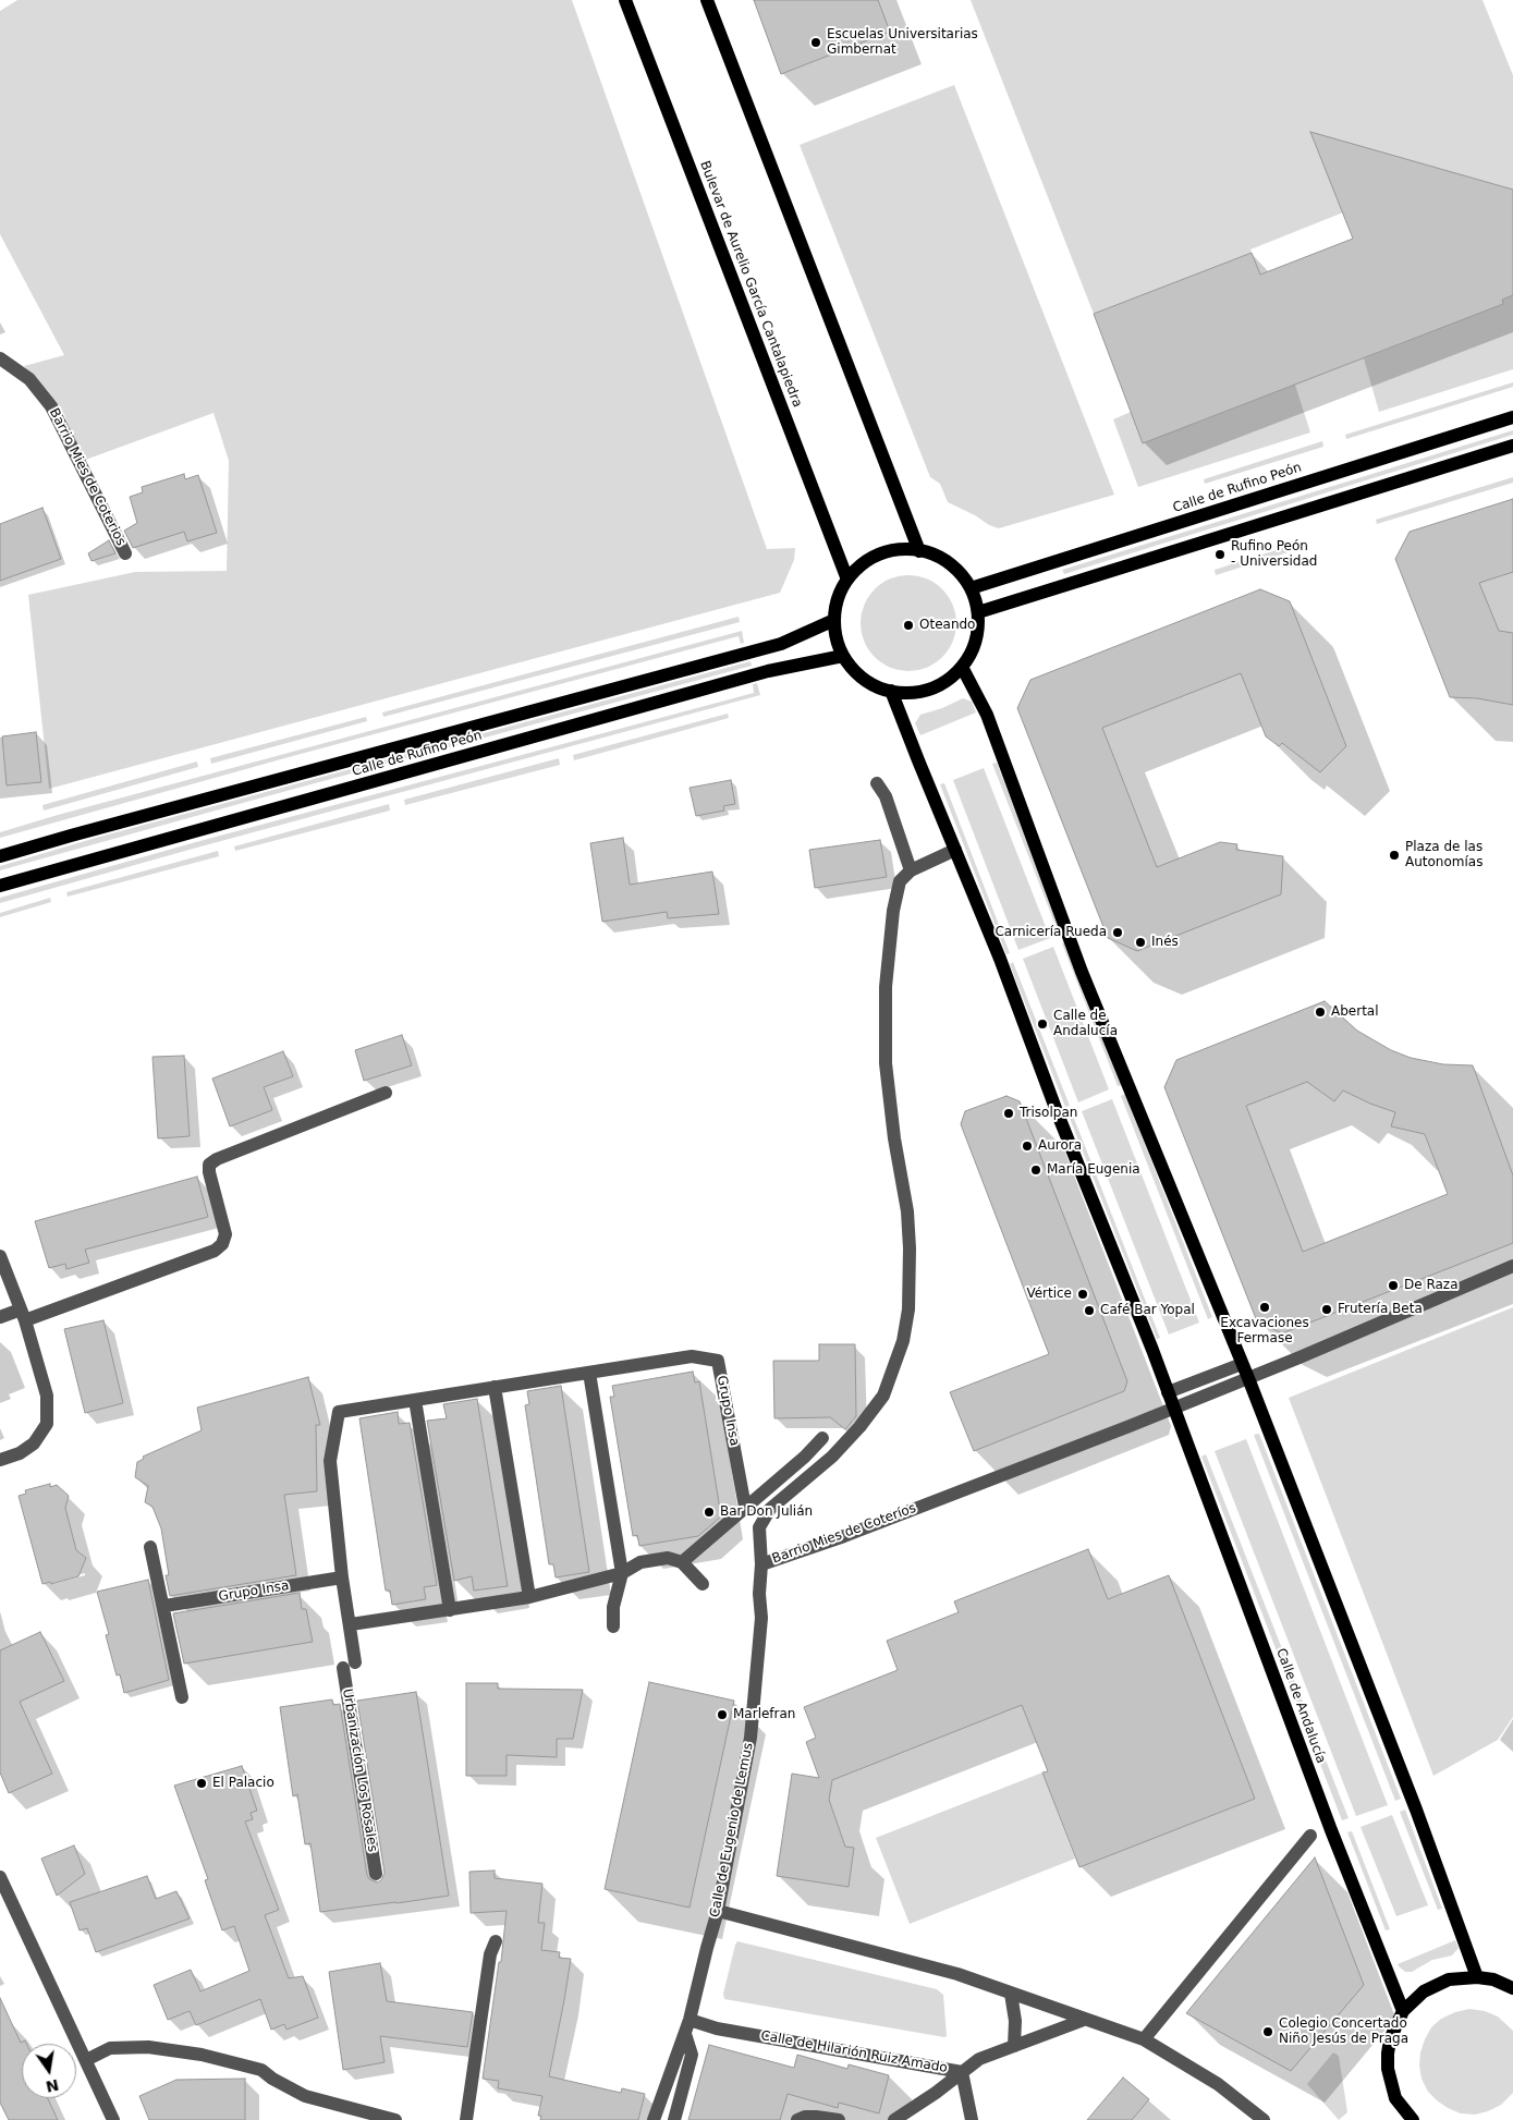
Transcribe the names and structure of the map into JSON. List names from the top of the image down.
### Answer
{
  "streets": {
    "main road": ["Bulevar de Aurelio García Cantalapiedra", "Calle de Rufino Peón", "Calle de Andalucía"],
    "street": [
      "Barrio Mies de Coterios",
      "Grupo Insa",
      "Barrio Mies de Coteríos",
      "Urbanización Los Rosales",
      "Calle de Eugenio de Lemus",
      "Calle de Hilarión Ruiz Amado"
    ]
  },
  "crossings": [
    ["Bulevar de Aurelio García Cantalapiedra", "Calle de Rufino Peón"],
    ["Bulevar de Aurelio García Cantalapiedra", "Calle de Andalucía"],
    ["Calle de Rufino Peón", "Calle de Andalucía"],
    ["Grupo Insa", "Urbanización Los Rosales"],
    ["Barrio Mies de Coteríos", "Calle de Andalucía"],
    ["Barrio Mies de Coteríos", "Calle de Eugenio de Lemus"],
    ["Calle de Eugenio de Lemus", "Calle de Hilarión Ruiz Amado"]
  ],
  "places": [
    "Escuelas Universitarias Gimbernat",
    "Rufino Peón - Universidad",
    "Oteando",
    "Plaza de las Autonomías",
    "Carnicería Rueda",
    "Inés",
    "Abertal",
    "Calle de Andalucía",
    "Trisolpan",
    "Aurora",
    "María Eugenia",
    "De Raza",
    "Vértice",
    "Excavaciones Fermase",
    "Frutería Beta",
    "Café Bar Yopal",
    "Bar Don Julián",
    "Marlefran",
    "El Palacio",
    "Colegio Concertado Niño Jesús de Praga"
  ],
  "north": "bottom"
}
